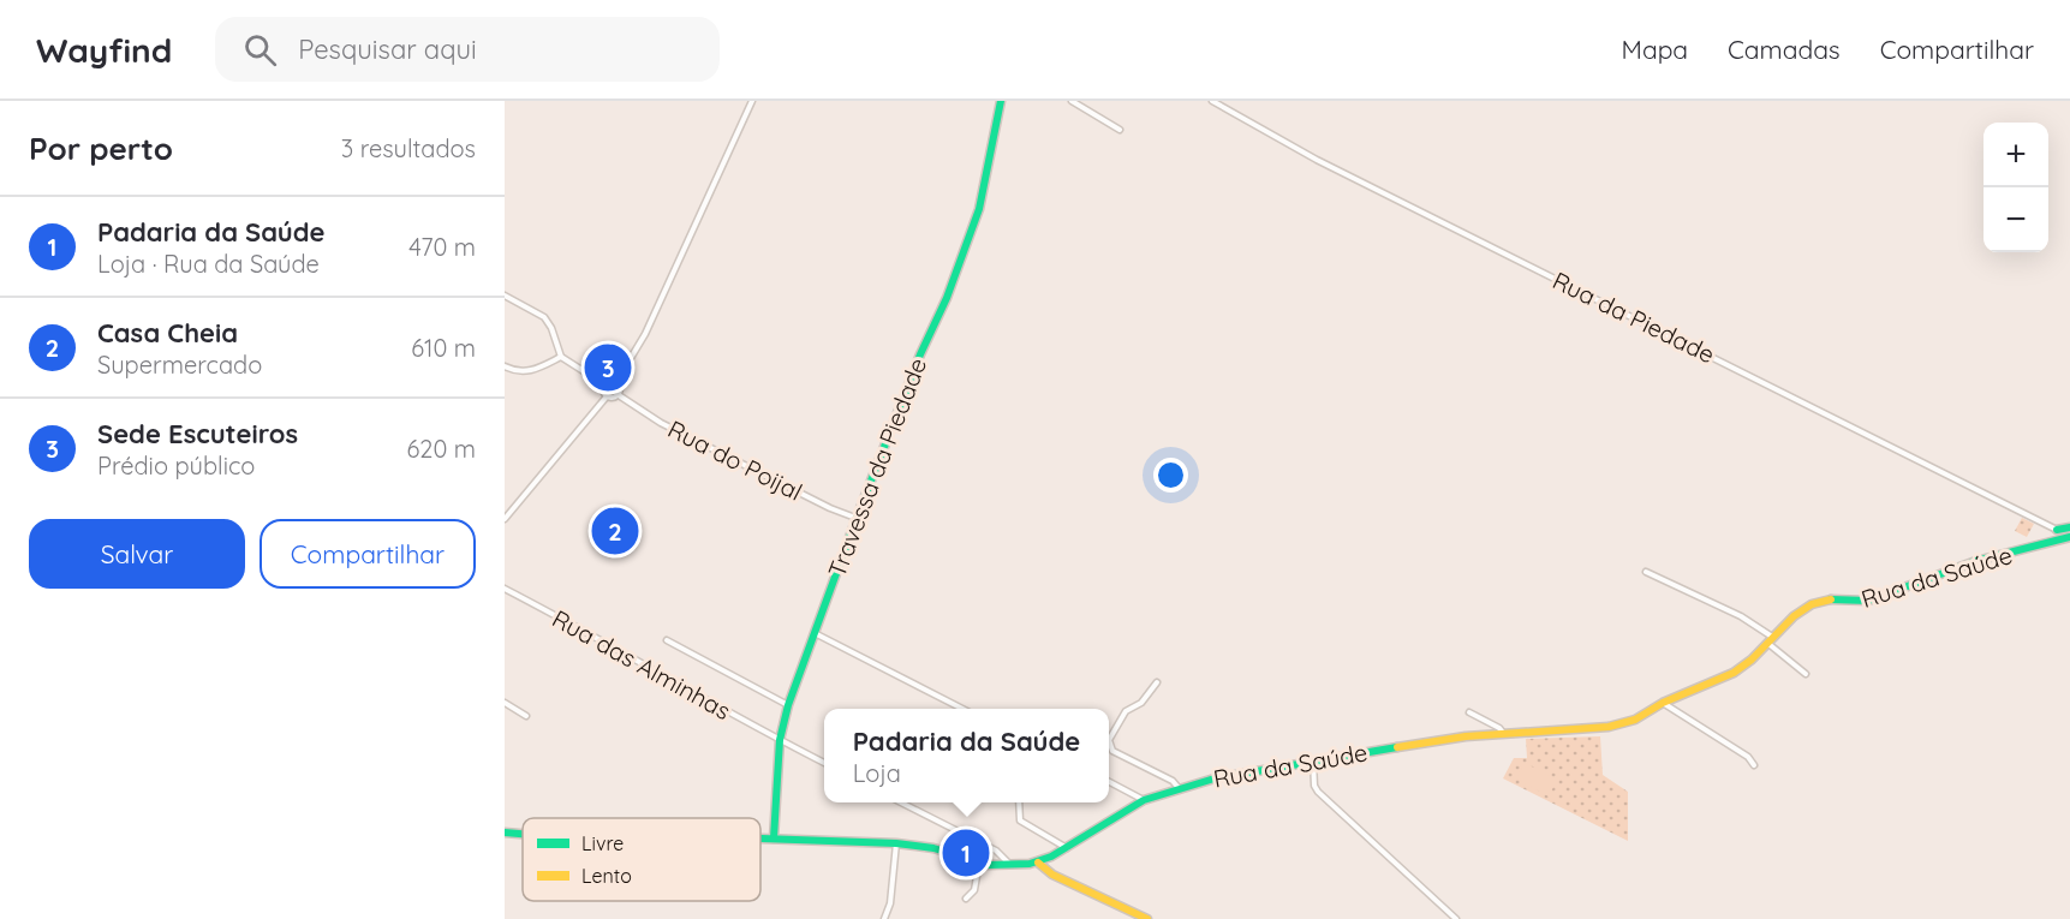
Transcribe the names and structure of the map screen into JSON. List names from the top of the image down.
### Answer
{
  "streets": {
    "street": [
      "Rua da Piedade",
      "Rua do Poijal",
      "Travessa da Piedade",
      "Rua da Saúde",
      "Rua das Alminhas"
    ]
  },
  "crossings": [
    ["Rua do Poijal", "Travessa da Piedade"],
    ["Travessa da Piedade", "Rua da Saúde"],
    ["Travessa da Piedade", "Rua das Alminhas"]
  ],
  "legend": ["Livre", "Lento"],
  "page": {
    "header": "Wayfind",
    "search": "Pesquisar aqui",
    "nav": ["Mapa", "Camadas", "Compartilhar"],
    "heading": ["Por perto", "3 resultados"],
    "map_buttons": ["+", "−"],
    "list": [
      {
        "mark": "1",
        "name": "Padaria da Saúde",
        "note": "Loja · Rua da Saúde",
        "value": "470 m"
      },
      {
        "mark": "2",
        "name": "Casa Cheia",
        "note": "Supermercado",
        "value": "610 m"
      },
      {
        "mark": "3",
        "name": "Sede Escuteiros",
        "note": "Prédio público",
        "value": "620 m"
      }
    ],
    "pins": ["3", "2", "1"],
    "buttons": ["Salvar", "Compartilhar"],
    "popup": ["Padaria da Saúde", "Loja"]
  }
}
